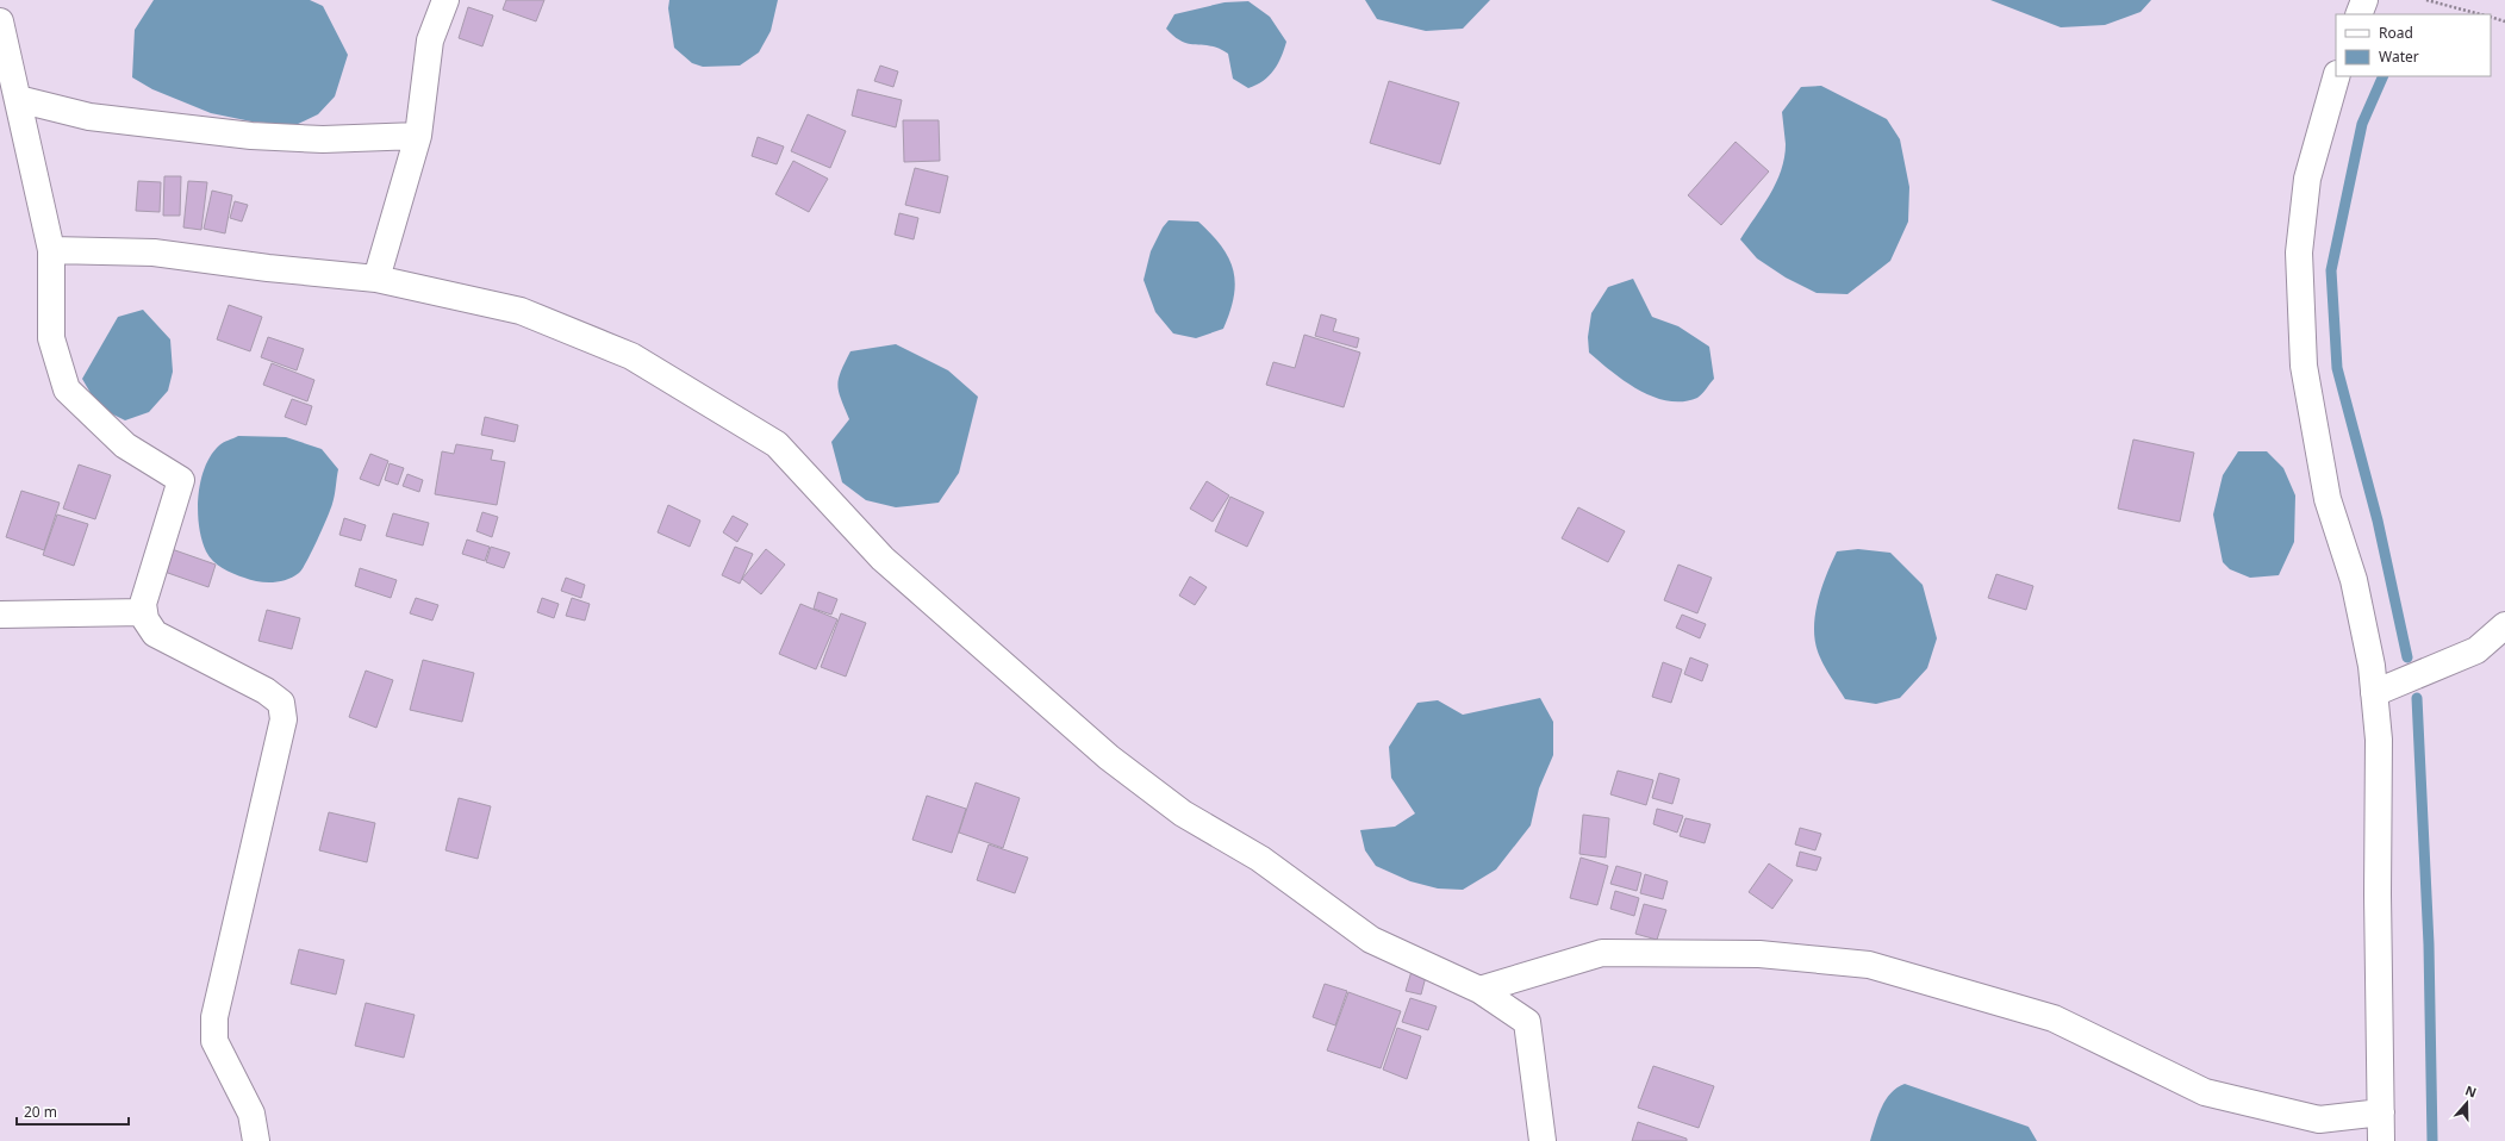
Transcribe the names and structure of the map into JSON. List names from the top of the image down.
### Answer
{
  "legend": ["Road", "Water"],
  "scale_bar": "20 m",
  "north": "top"
}
